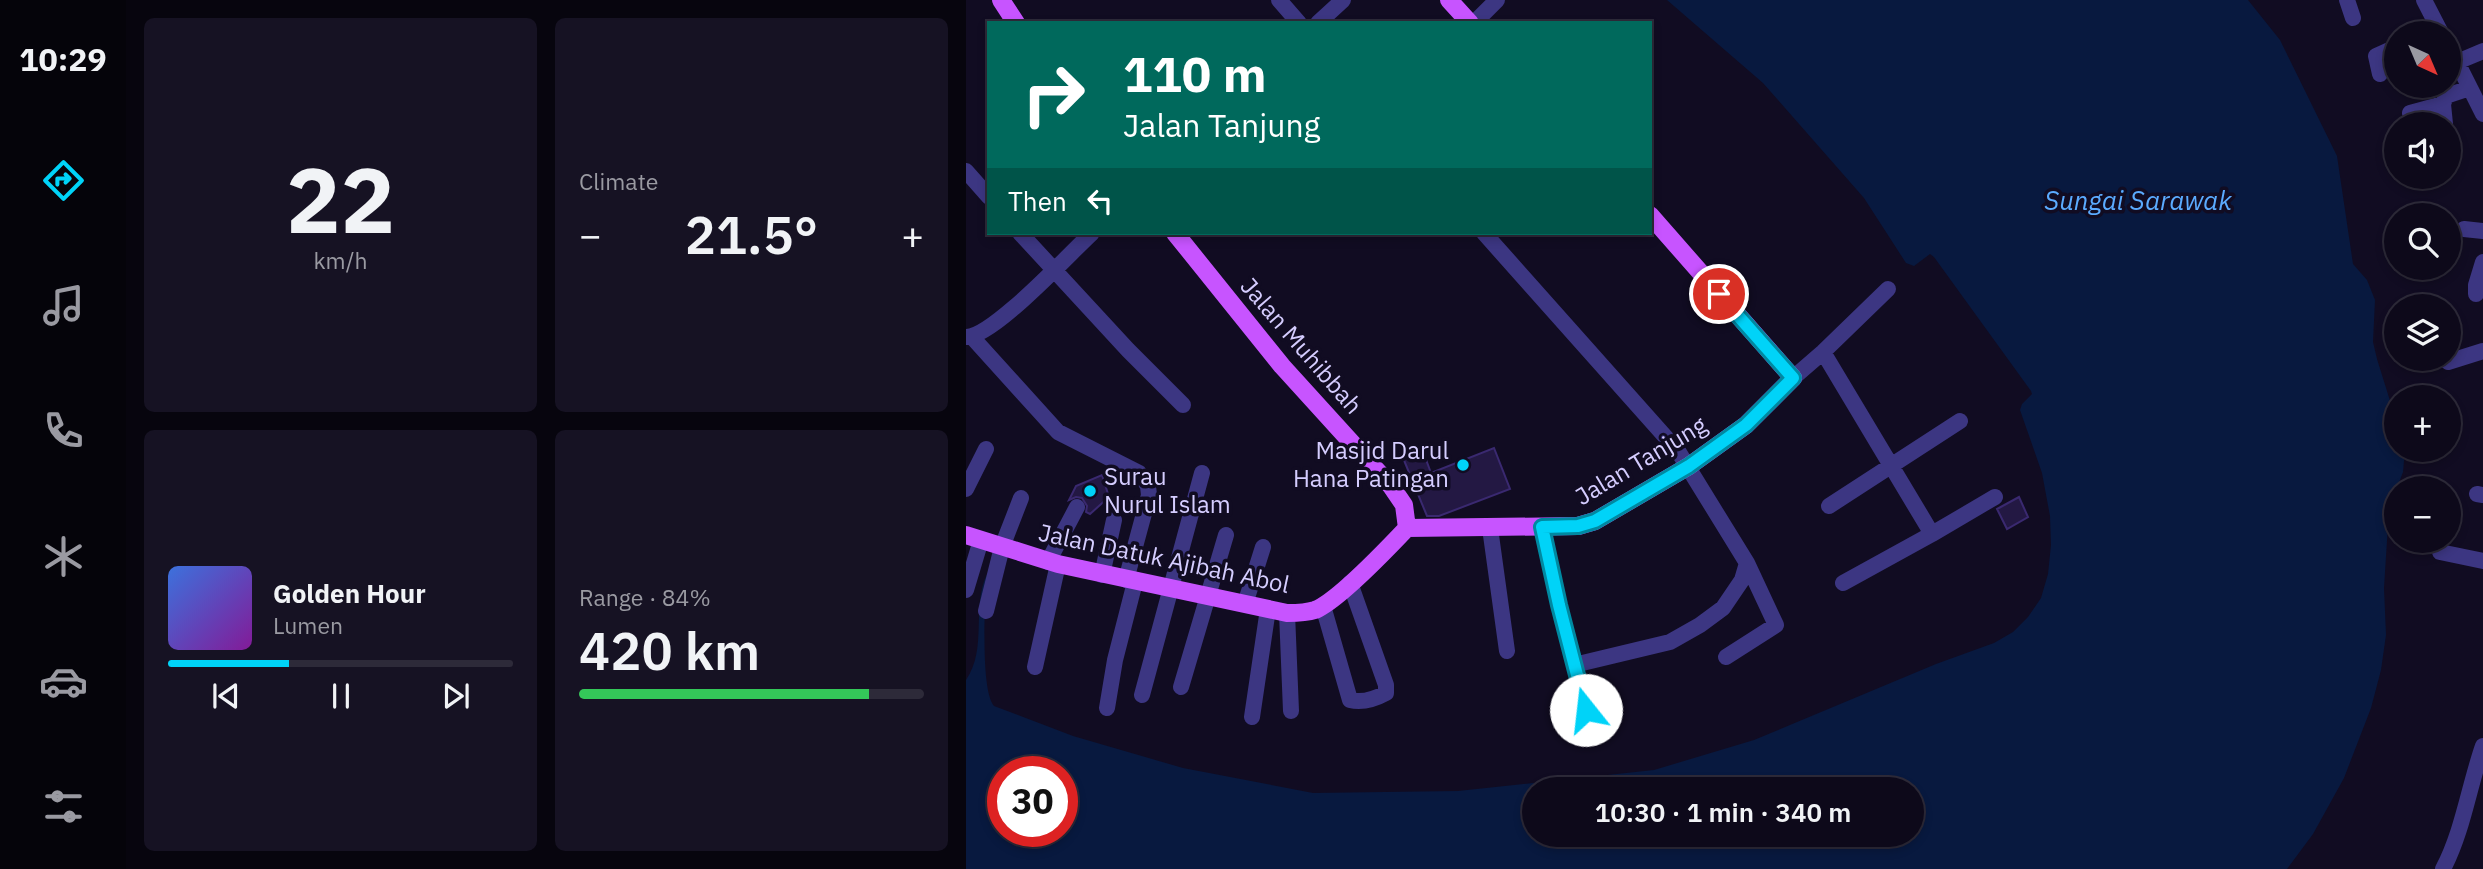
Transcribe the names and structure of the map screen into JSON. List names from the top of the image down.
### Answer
{
  "streets": {
    "main road": ["Jalan Muhibbah", "Jalan Tanjung", "Jalan Datuk Ajibah Abol"]
  },
  "crossings": [
    ["Jalan Muhibbah", "Jalan Tanjung"],
    ["Jalan Muhibbah", "Jalan Datuk Ajibah Abol"],
    ["Jalan Tanjung", "Jalan Datuk Ajibah Abol"]
  ],
  "water": ["Sungai Sarawak"],
  "places": ["Masjid Darul Hana Patingan", "Surau Nurul Islam"],
  "north": "bottom right",
  "page": {
    "tabs": "10:29",
    "tile": [
      ["22", "km/h"],
      "Climate",
      ["Range · 84%", "420 km"]
    ],
    "map_buttons": ["+", "−"],
    "turn": ["110 m", "Jalan Tanjung"],
    "then": "Then",
    "heat": ["−", "21.5°", "+"],
    "song": ["Golden Hour", "Lumen"],
    "limit": "30",
    "trip": "10:30 · 1 min · 340 m"
  }
}
